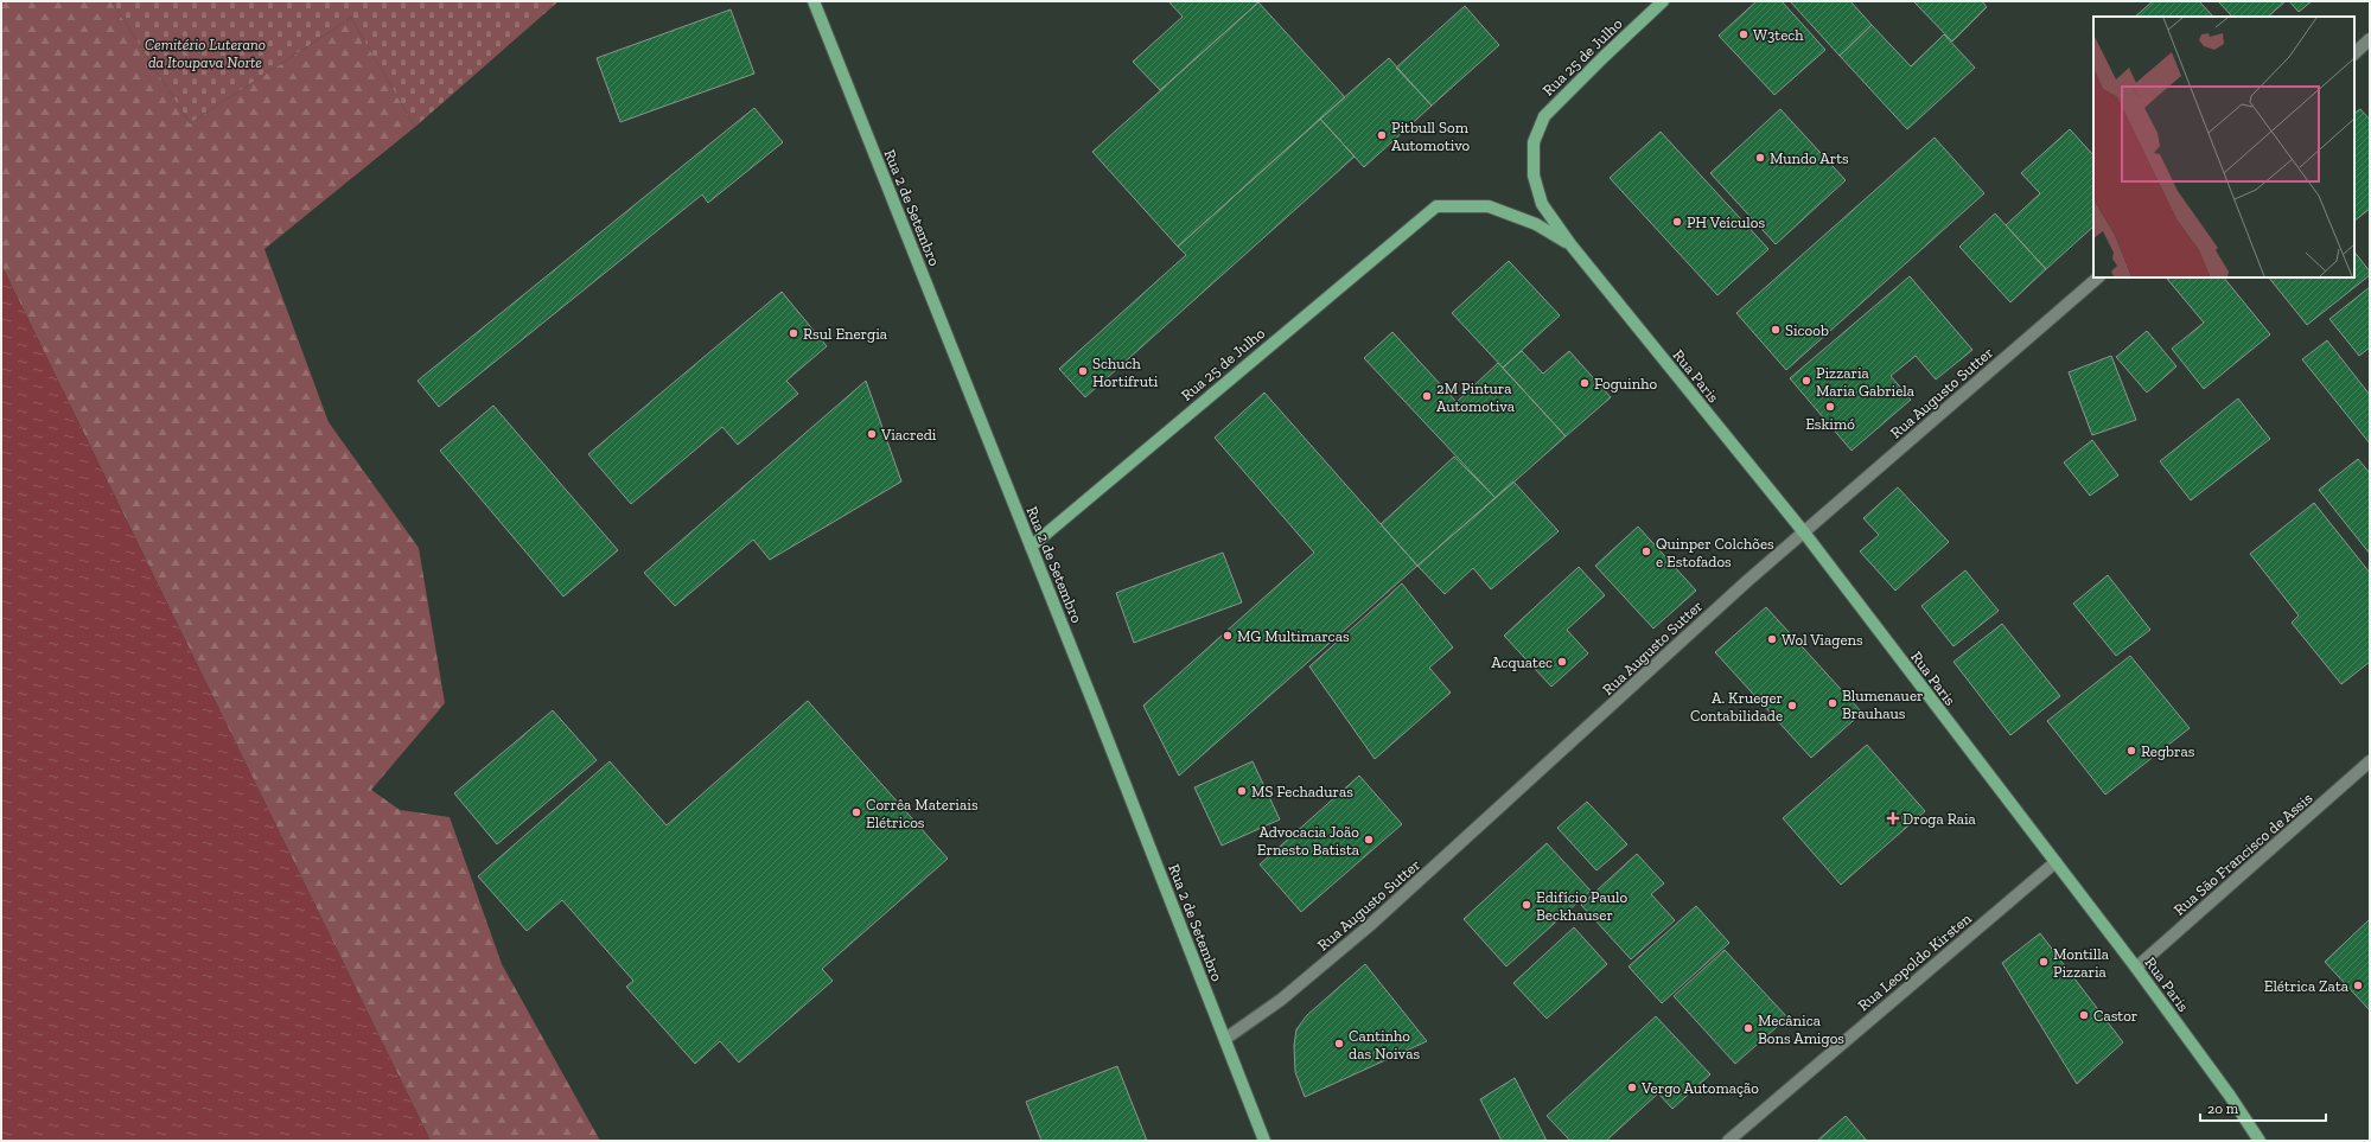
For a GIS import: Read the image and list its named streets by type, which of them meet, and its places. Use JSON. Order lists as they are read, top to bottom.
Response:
{
  "streets": {
    "main road": ["Rua 25 de Julho", "Rua 2 de Setembro", "Rua Paris"],
    "street": ["Rua Augusto Sutter", "Rua São Francisco de Assis", "Rua Leopoldo Kirsten"]
  },
  "crossings": [
    ["Rua 25 de Julho", "Rua 2 de Setembro"],
    ["Rua 25 de Julho", "Rua Paris"],
    ["Rua 2 de Setembro", "Rua Augusto Sutter"],
    ["Rua Paris", "Rua Augusto Sutter"],
    ["Rua Paris", "Rua São Francisco de Assis"],
    ["Rua Paris", "Rua Leopoldo Kirsten"]
  ],
  "parks": ["Cemitério Luterano da Itoupava Norte"],
  "places": {
    "other": [
      "W3tech",
      "Pitbull Som Automotivo",
      "Mundo Arts",
      "PH Veículos",
      "Sicoob",
      "Rsul Energia",
      "Schuch Hortifruti",
      "Pizzaria Maria Gabriela",
      "Foguinho",
      "2M Pintura Automotiva",
      "Eskimó",
      "Viacredi",
      "Quinper Colchões e Estofados",
      "MG Multimarcas",
      "Wol Viagens",
      "Acquatec",
      "Blumenauer Brauhaus",
      "A. Krueger Contabilidade",
      "Regbras",
      "MS Fechaduras",
      "Corrêa Materiais Elétricos",
      "Advocacia João Ernesto Batista",
      "Edifício Paulo Beckhauser",
      "Montilla Pizzaria",
      "Elétrica Zata",
      "Castor",
      "Mecânica Bons Amigos",
      "Cantinho das Noivas",
      "Vergo Automação"
    ],
    "health": ["Droga Raia"]
  },
  "scale_bar": "20 m"
}
